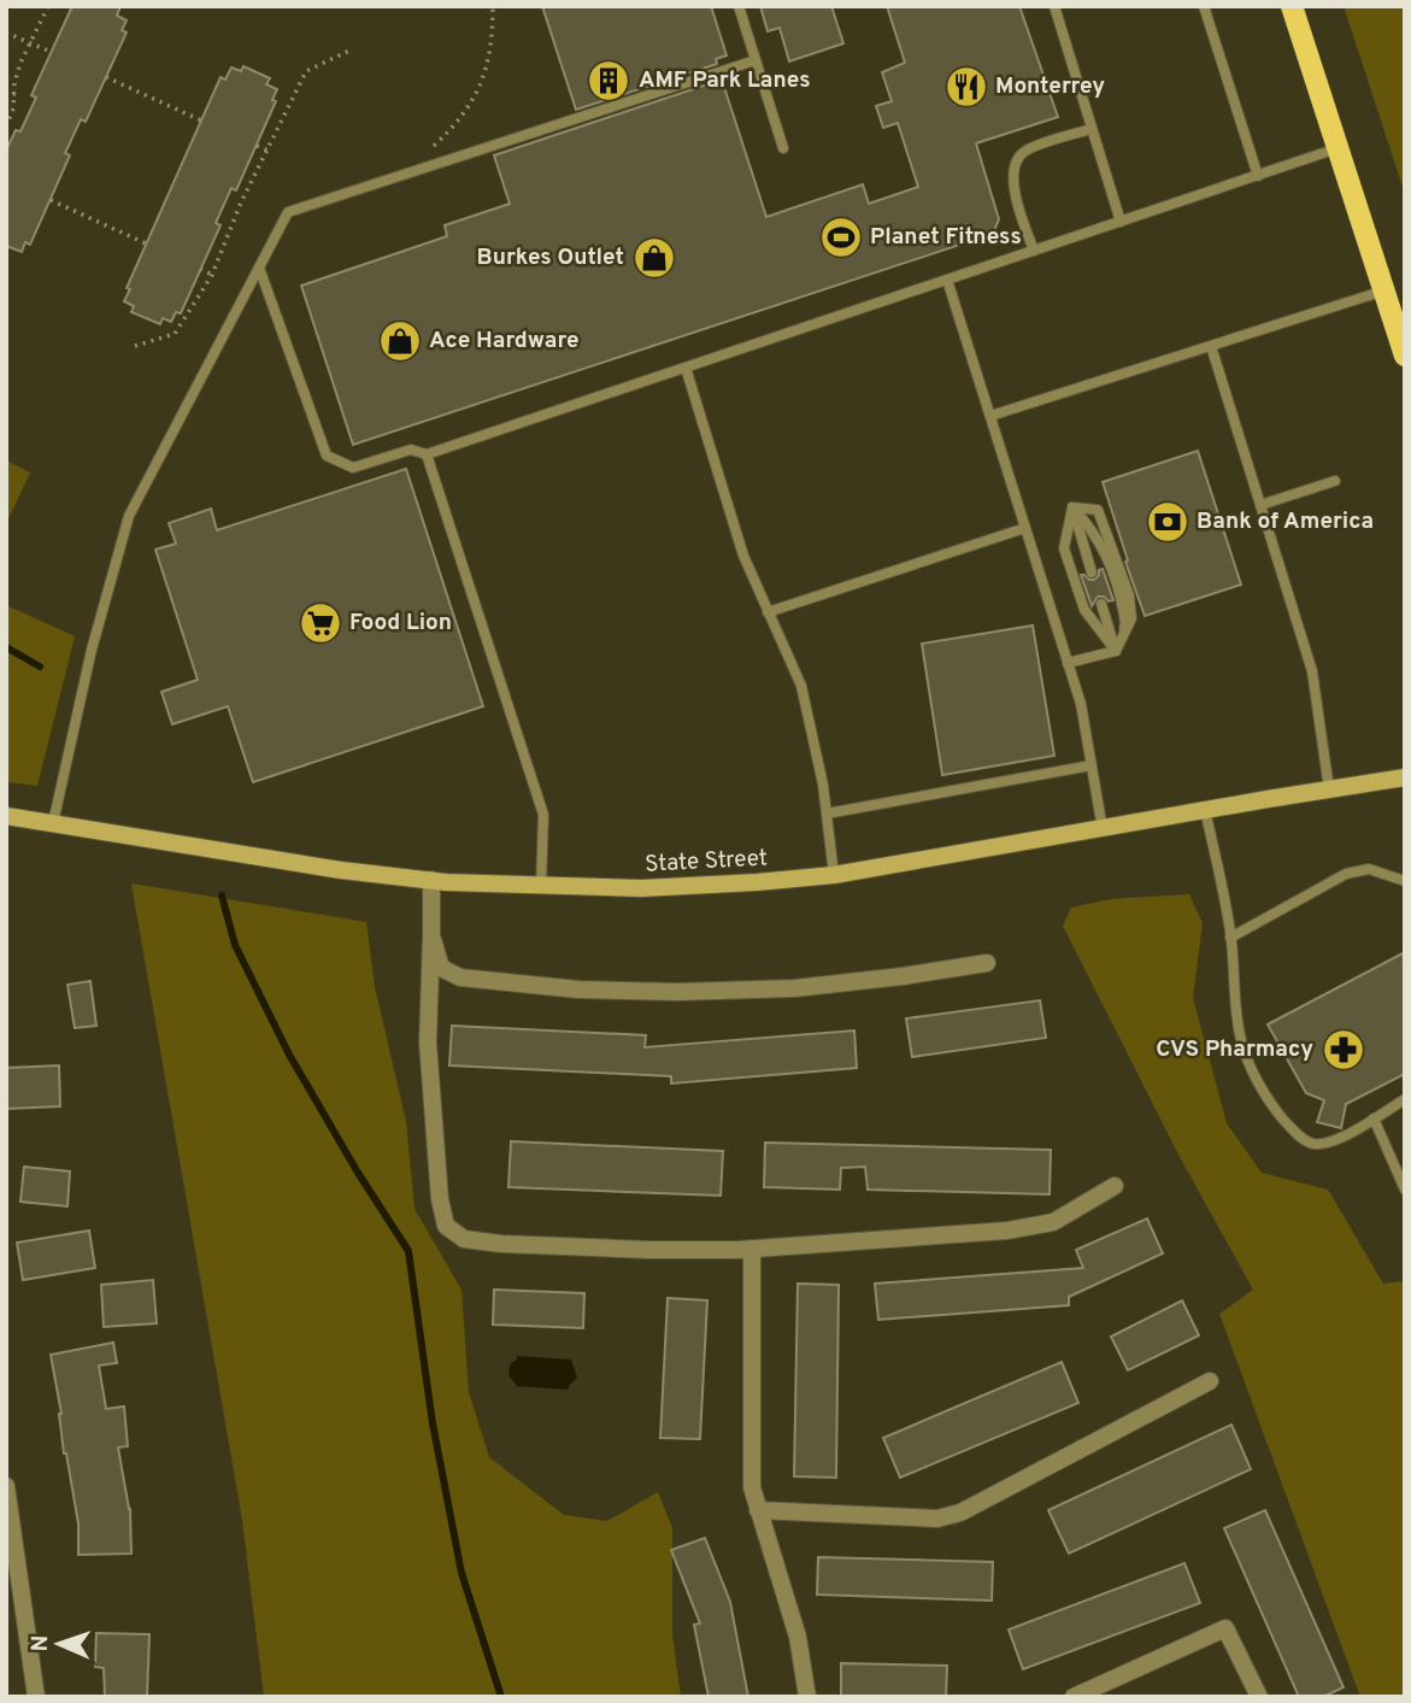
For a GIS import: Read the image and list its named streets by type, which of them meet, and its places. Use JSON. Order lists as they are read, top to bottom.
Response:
{
  "streets": {
    "main road": ["State Street"]
  },
  "places": {
    "building": ["AMF Park Lanes"],
    "restaurant": ["Monterrey"],
    "sports": ["Planet Fitness"],
    "shop": ["Burkes Outlet", "Ace Hardware"],
    "bank": ["Bank of America"],
    "supermarket": ["Food Lion"],
    "pharmacy": ["CVS Pharmacy"]
  },
  "north": "left"
}
